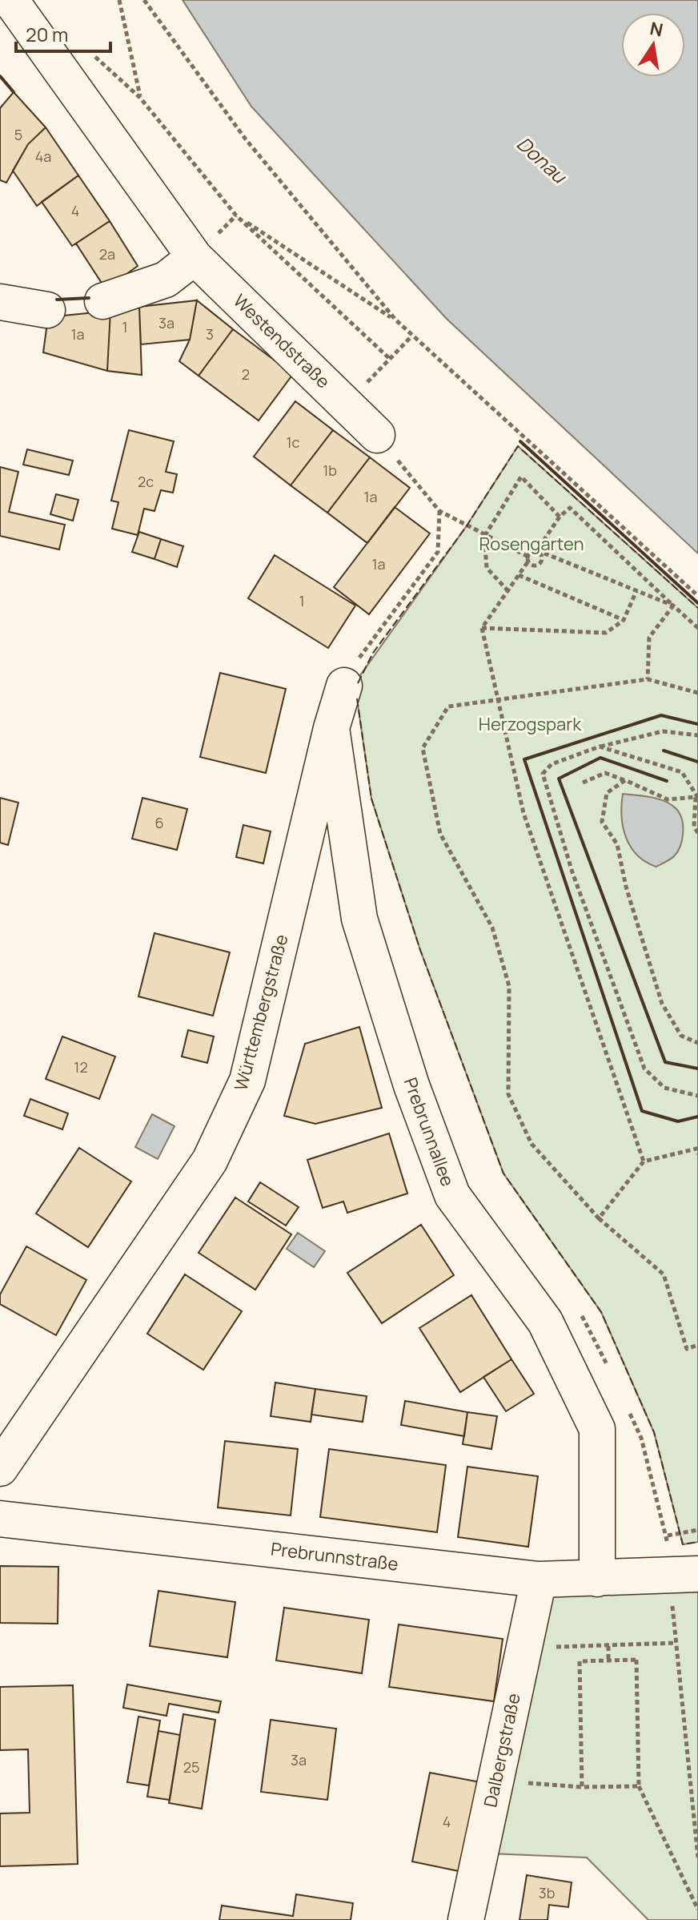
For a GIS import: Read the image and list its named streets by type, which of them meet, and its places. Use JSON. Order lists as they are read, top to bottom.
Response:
{
  "streets": {
    "street": [
      "Westendstraße",
      "Württembergstraße",
      "Prebrunnallee",
      "Prebrunnstraße",
      "Dalbergstraße"
    ]
  },
  "crossings": [
    ["Württembergstraße", "Prebrunnallee"],
    ["Prebrunnallee", "Prebrunnstraße"],
    ["Prebrunnstraße", "Dalbergstraße"]
  ],
  "water": ["Donau"],
  "parks": ["Rosengarten", "Herzogspark"],
  "house_numbers": [
    "5",
    "4a",
    "4",
    "2a",
    "3a",
    "1",
    "1a",
    "3",
    "2",
    "1c",
    "1b",
    "2c",
    "1a",
    "1a",
    "1",
    "6",
    "12",
    "3a",
    "25",
    "4",
    "3b"
  ],
  "scale_bar": "20 m",
  "north": "top"
}
